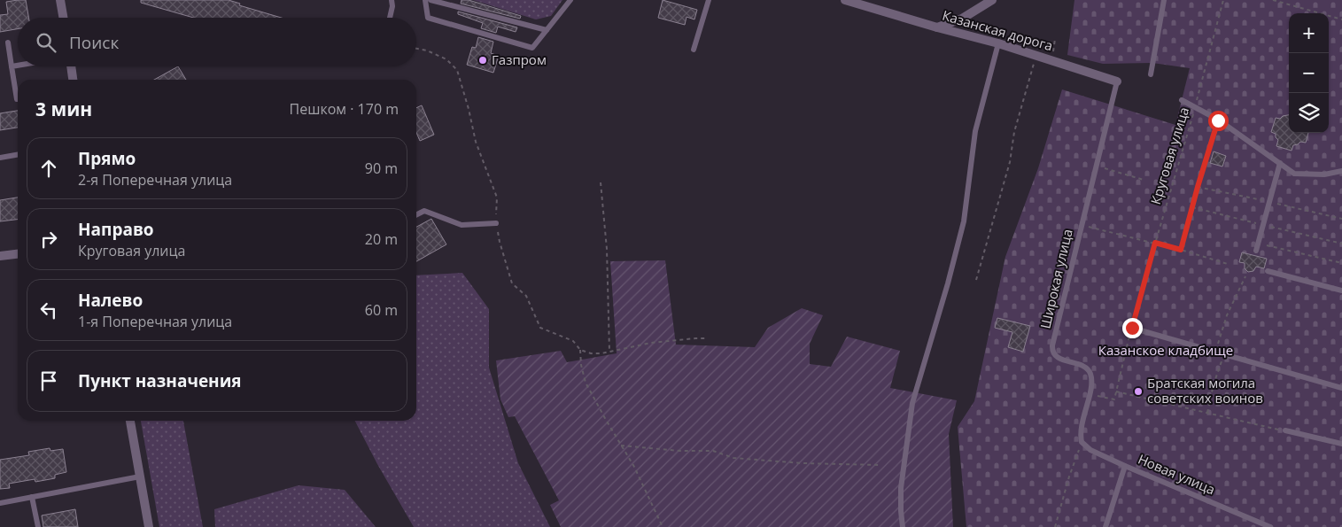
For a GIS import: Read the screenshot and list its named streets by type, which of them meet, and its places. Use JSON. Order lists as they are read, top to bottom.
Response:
{
  "streets": {
    "street": ["Казанская дорога"],
    "lane": ["Широкая улица", "Новая улица"],
    "path": ["Круговая улица"]
  },
  "crossings": [
    ["Казанская дорога", "Широкая улица"],
    ["Широкая улица", "Новая улица"]
  ],
  "parks": ["Казанское кладбище"],
  "places": ["Газпром", "Братская могила советских воинов"],
  "page": {
    "map_buttons": ["+", "−"],
    "search": "Поиск",
    "heading": ["3 мин", "Пешком · 170 m"],
    "list": [
      ["Прямо", "2-я Поперечная улица", "90 m"],
      ["Направо", "Круговая улица", "20 m"],
      ["Налево", "1-я Поперечная улица", "60 m"],
      "Пункт назначения"
    ]
  }
}
